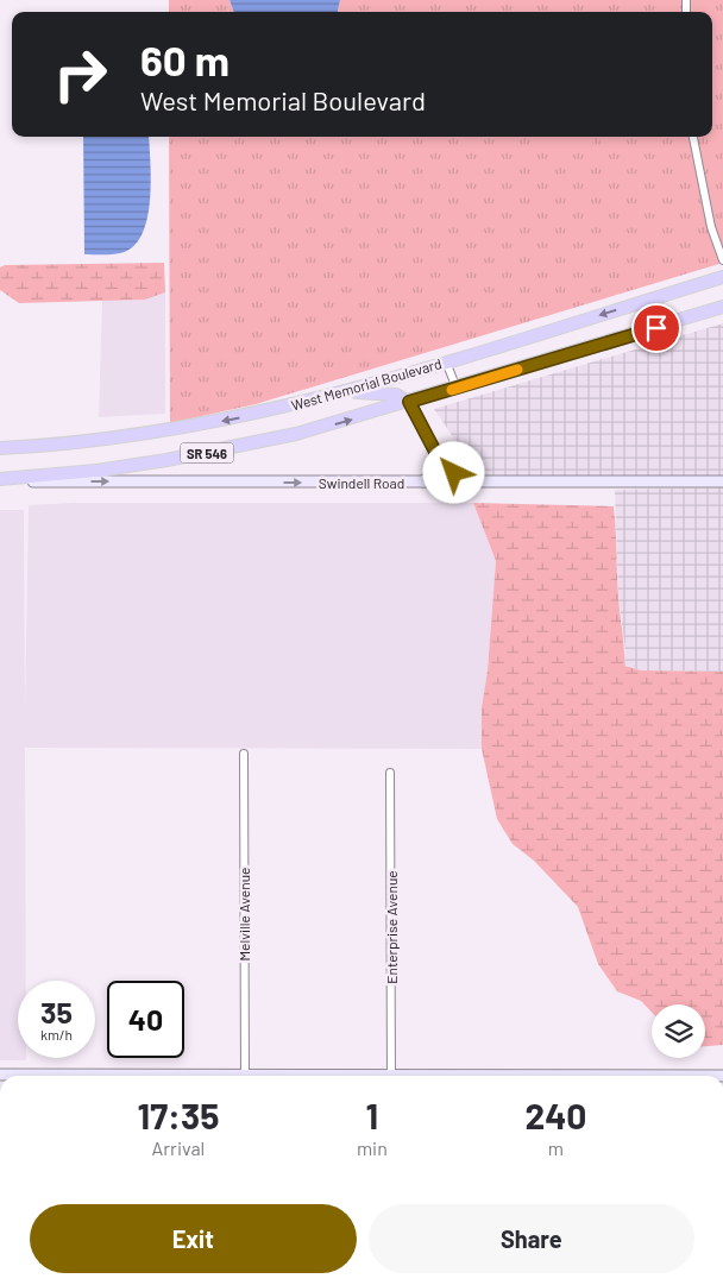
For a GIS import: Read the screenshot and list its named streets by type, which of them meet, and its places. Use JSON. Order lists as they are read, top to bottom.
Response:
{
  "streets": {
    "main road": ["West Memorial Boulevard", "SR 546"],
    "street": ["Swindell Road", "Melville Avenue", "Enterprise Avenue"]
  },
  "crossings": [
    ["West Memorial Boulevard", "Swindell Road"]
  ],
  "one_way": ["Swindell Road"],
  "page": {
    "turn": ["60 m", "West Memorial Boulevard"],
    "speed": "35 km/h",
    "limit": "40",
    "eta": [
      "17:35",
      "Arrival",
      "1",
      "min",
      "240",
      "m"
    ],
    "buttons": ["Exit", "Share"]
  }
}
